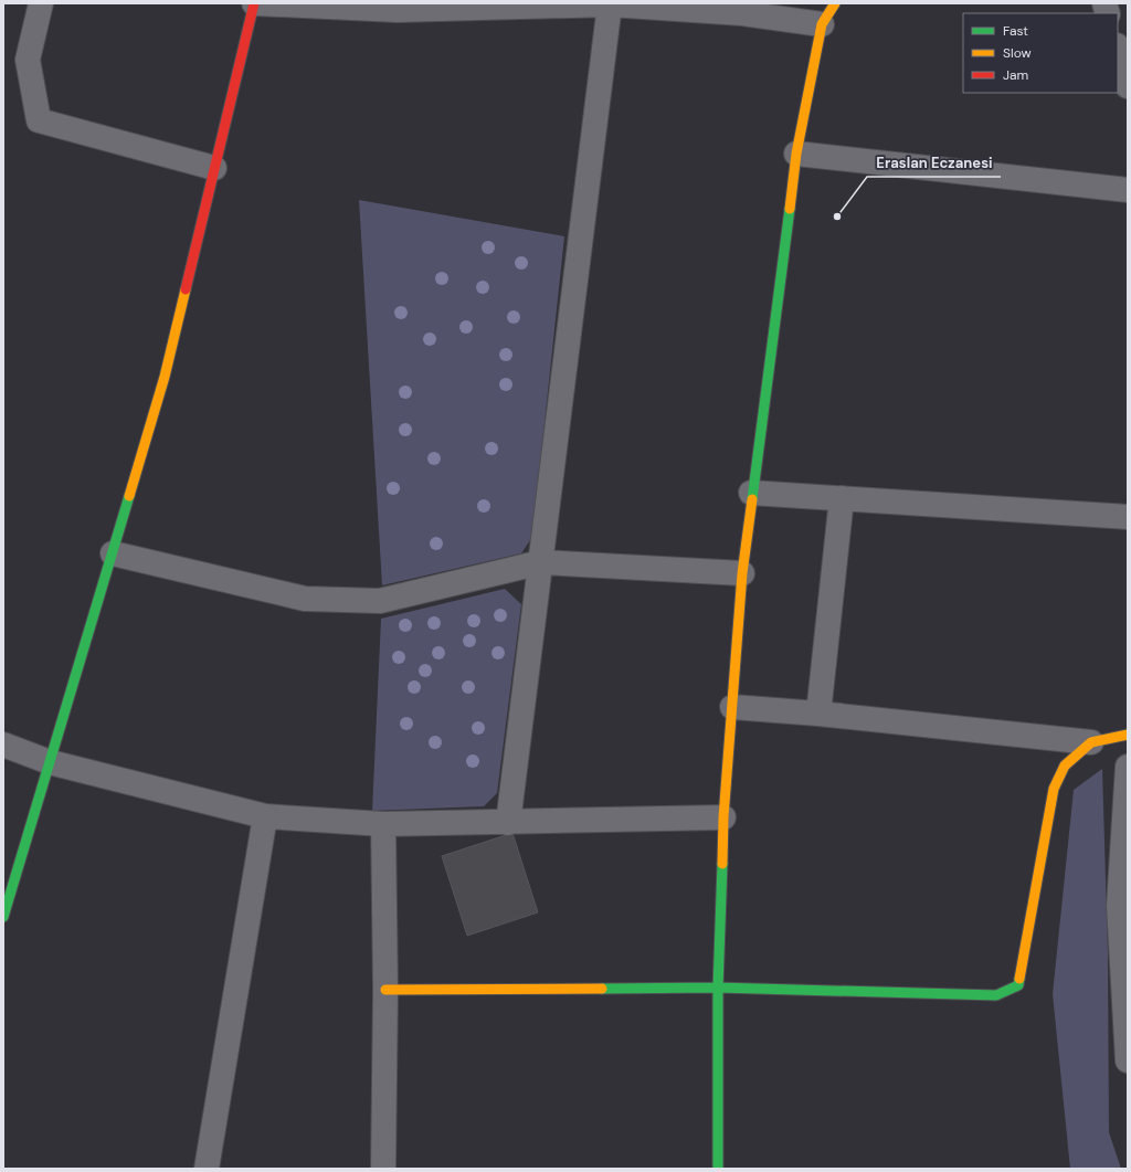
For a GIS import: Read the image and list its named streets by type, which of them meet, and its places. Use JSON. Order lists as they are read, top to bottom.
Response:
{
  "places": ["Eraslan Eczanesi"],
  "legend": ["Fast", "Slow", "Jam"]
}
